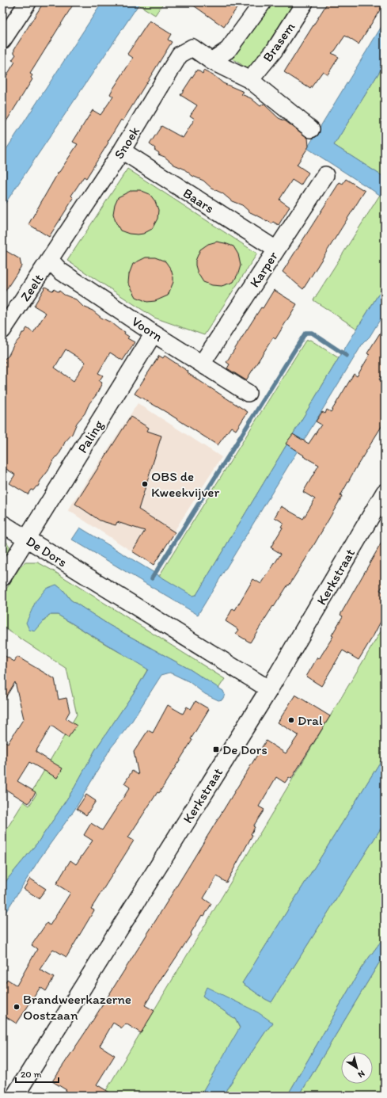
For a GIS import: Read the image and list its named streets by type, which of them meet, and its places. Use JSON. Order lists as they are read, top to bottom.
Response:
{
  "streets": {
    "street": [
      "Brasem",
      "Snoek",
      "Baars",
      "Karper",
      "Zeelt",
      "Voorn",
      "Paling",
      "De Dors",
      "Kerkstraat"
    ]
  },
  "crossings": [
    ["Snoek", "Baars"],
    ["Snoek", "Zeelt"],
    ["Snoek", "Voorn"],
    ["Baars", "Karper"],
    ["Karper", "Voorn"],
    ["Zeelt", "Voorn"],
    ["Voorn", "Paling"],
    ["Paling", "De Dors"],
    ["De Dors", "Kerkstraat"]
  ],
  "places": {
    "other": ["OBS de Kweekvijver", "Dral", "Brandweerkazerne Oostzaan"],
    "transit": ["De Dors"]
  },
  "scale_bar": "20 m",
  "north": "bottom right"
}
